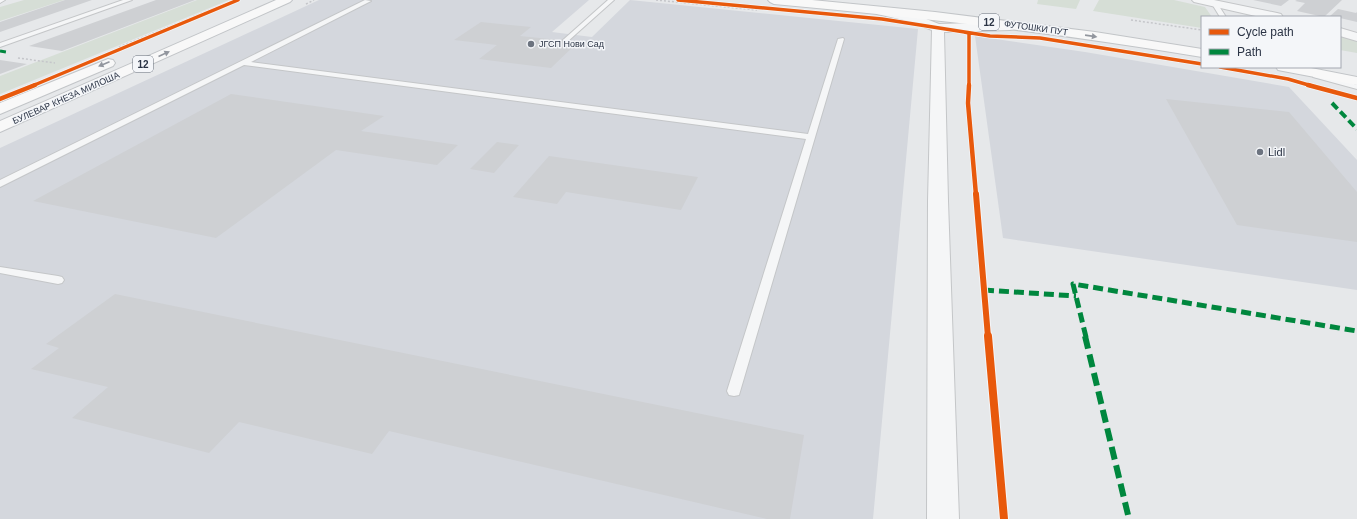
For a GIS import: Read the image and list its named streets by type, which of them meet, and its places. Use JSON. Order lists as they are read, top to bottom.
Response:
{
  "streets": {
    "main road": ["12", "ФУТОШКИ ПУТ", "БУЛЕВАР КНЕЗА МИЛОША"]
  },
  "places": ["ЈГСП Нови Сад", "Lidl"],
  "legend": ["Cycle path", "Path"]
}
